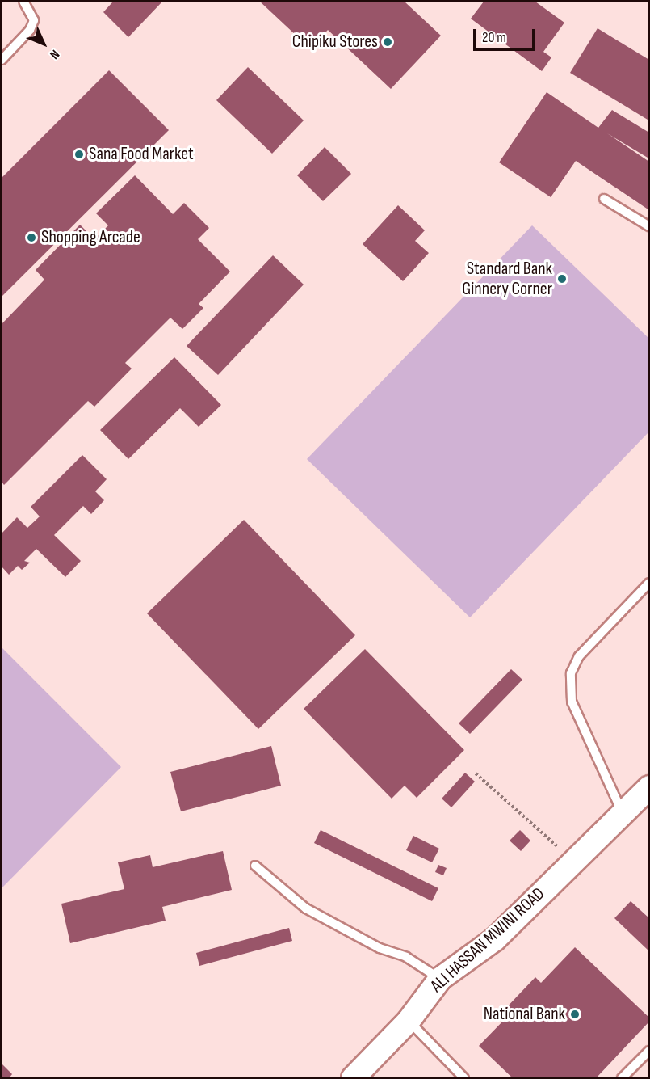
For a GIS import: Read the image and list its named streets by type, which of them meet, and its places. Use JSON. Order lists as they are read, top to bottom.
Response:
{
  "streets": {
    "main road": ["ALI HASSAN MWINI ROAD"]
  },
  "places": [
    "Chipiku Stores",
    "Sana Food Market",
    "Shopping Arcade",
    "Standard Bank Ginnery Corner",
    "National Bank"
  ],
  "scale_bar": "20 m",
  "north": "bottom right"
}
